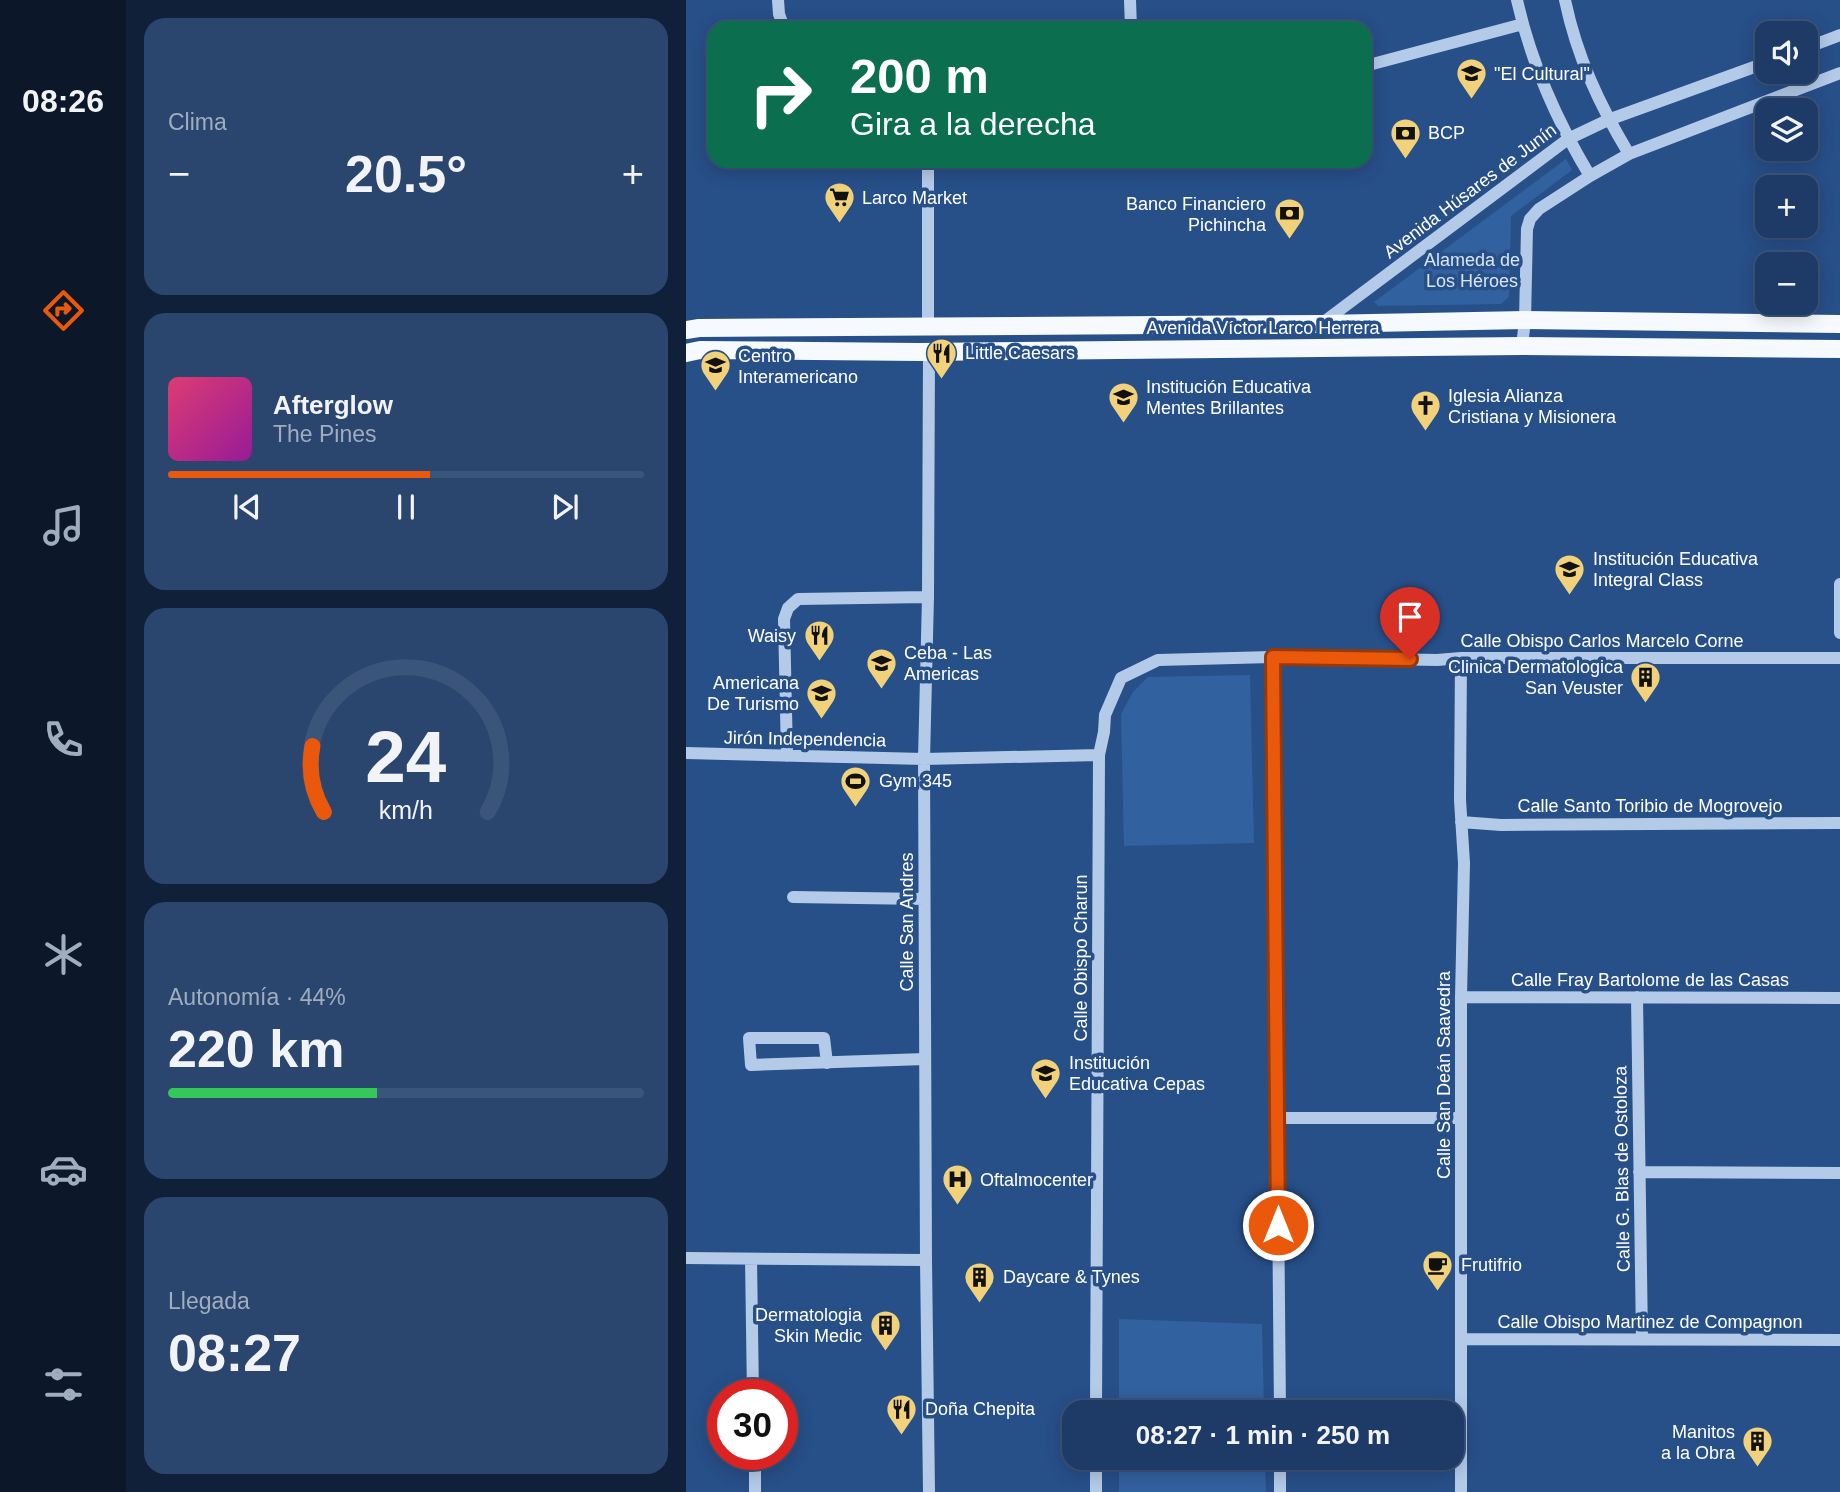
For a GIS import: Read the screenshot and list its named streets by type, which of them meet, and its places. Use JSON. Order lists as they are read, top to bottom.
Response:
{
  "streets": {
    "main road": ["Avenida Víctor Larco Herrera"],
    "street": [
      "Avenida Húsares de Junín",
      "Calle Obispo Carlos Marcelo Corne",
      "Jirón Independencia",
      "Calle Santo Toribio de Mogrovejo",
      "Calle San Andres",
      "Calle Obispo Charun",
      "Calle Fray Bartolome de las Casas",
      "Calle San Deán Saavedra",
      "Calle G. Blas de Ostoloza",
      "Calle Obispo Martinez de Compagnon"
    ]
  },
  "crossings": [
    ["Avenida Húsares de Junín", "Avenida Víctor Larco Herrera"],
    ["Avenida Víctor Larco Herrera", "Calle San Andres"],
    ["Calle Obispo Carlos Marcelo Corne", "Calle Obispo Charun"],
    ["Calle Obispo Carlos Marcelo Corne", "Calle San Deán Saavedra"],
    ["Jirón Independencia", "Calle San Andres"],
    ["Calle Santo Toribio de Mogrovejo", "Calle San Deán Saavedra"],
    ["Calle Fray Bartolome de las Casas", "Calle San Deán Saavedra"],
    ["Calle Fray Bartolome de las Casas", "Calle G. Blas de Ostoloza"],
    ["Calle San Deán Saavedra", "Calle Obispo Martinez de Compagnon"],
    ["Calle G. Blas de Ostoloza", "Calle Obispo Martinez de Compagnon"]
  ],
  "parks": ["Alameda de Los Héroes"],
  "places": {
    "school or university": [
      "\"El Cultural\"",
      "Centro Interamericano",
      "Institución Educativa Mentes Brillantes",
      "Institución Educativa Integral Class",
      "Ceba - Las Americas",
      "Americana De Turismo",
      "Institución Educativa Cepas"
    ],
    "bank": ["BCP", "Banco Financiero Pichincha"],
    "supermarket": ["Larco Market"],
    "restaurant": ["Little Caesars", "Waisy", "Doña Chepita"],
    "church": ["Iglesia Alianza Cristiana y Misionera"],
    "building": [
      "Clinica Dermatologica San Veuster",
      "Daycare & Tynes",
      "Dermatologia Skin Medic",
      "Manitos a la Obra"
    ],
    "sports": ["Gym 345"],
    "hospital": ["Oftalmocenter"],
    "cafe": ["Frutifrio"]
  },
  "page": {
    "tabs": "08:26",
    "tile": [
      "Clima",
      ["Autonomía · 44%", "220 km"],
      ["Llegada", "08:27"]
    ],
    "map_buttons": ["+", "−"],
    "turn": ["200 m", "Gira a la derecha"],
    "heat": ["−", "20.5°", "+"],
    "song": ["Afterglow", "The Pines"],
    "limit": "30",
    "trip": "08:27 · 1 min · 250 m",
    "gauge": ["24", "km/h"]
  }
}
